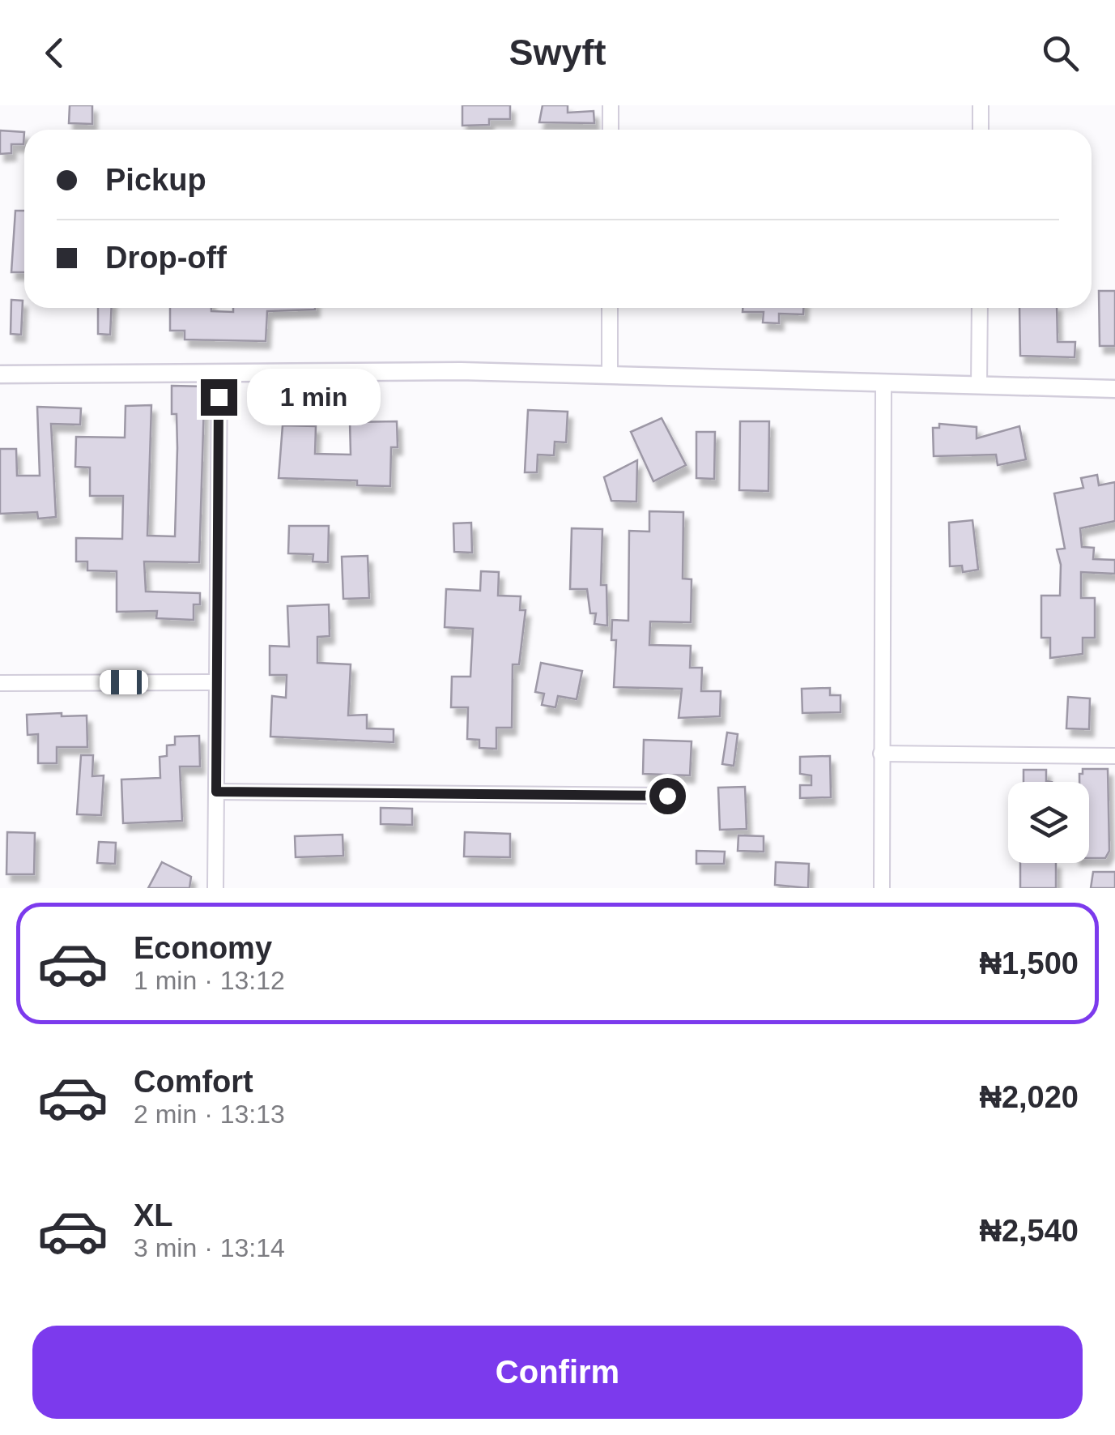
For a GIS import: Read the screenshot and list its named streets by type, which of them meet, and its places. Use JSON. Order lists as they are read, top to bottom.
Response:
{
  "page": {
    "header": "Swyft",
    "banner": ["Pickup", "Drop-off"],
    "bubble": "1 min",
    "list": [
      {
        "name": "Economy",
        "note": "1 min · 13:12",
        "value": "₦1,500"
      },
      {
        "name": "Comfort",
        "note": "2 min · 13:13",
        "value": "₦2,020"
      },
      {
        "name": "XL",
        "note": "3 min · 13:14",
        "value": "₦2,540"
      }
    ],
    "buttons": "Confirm"
  }
}
